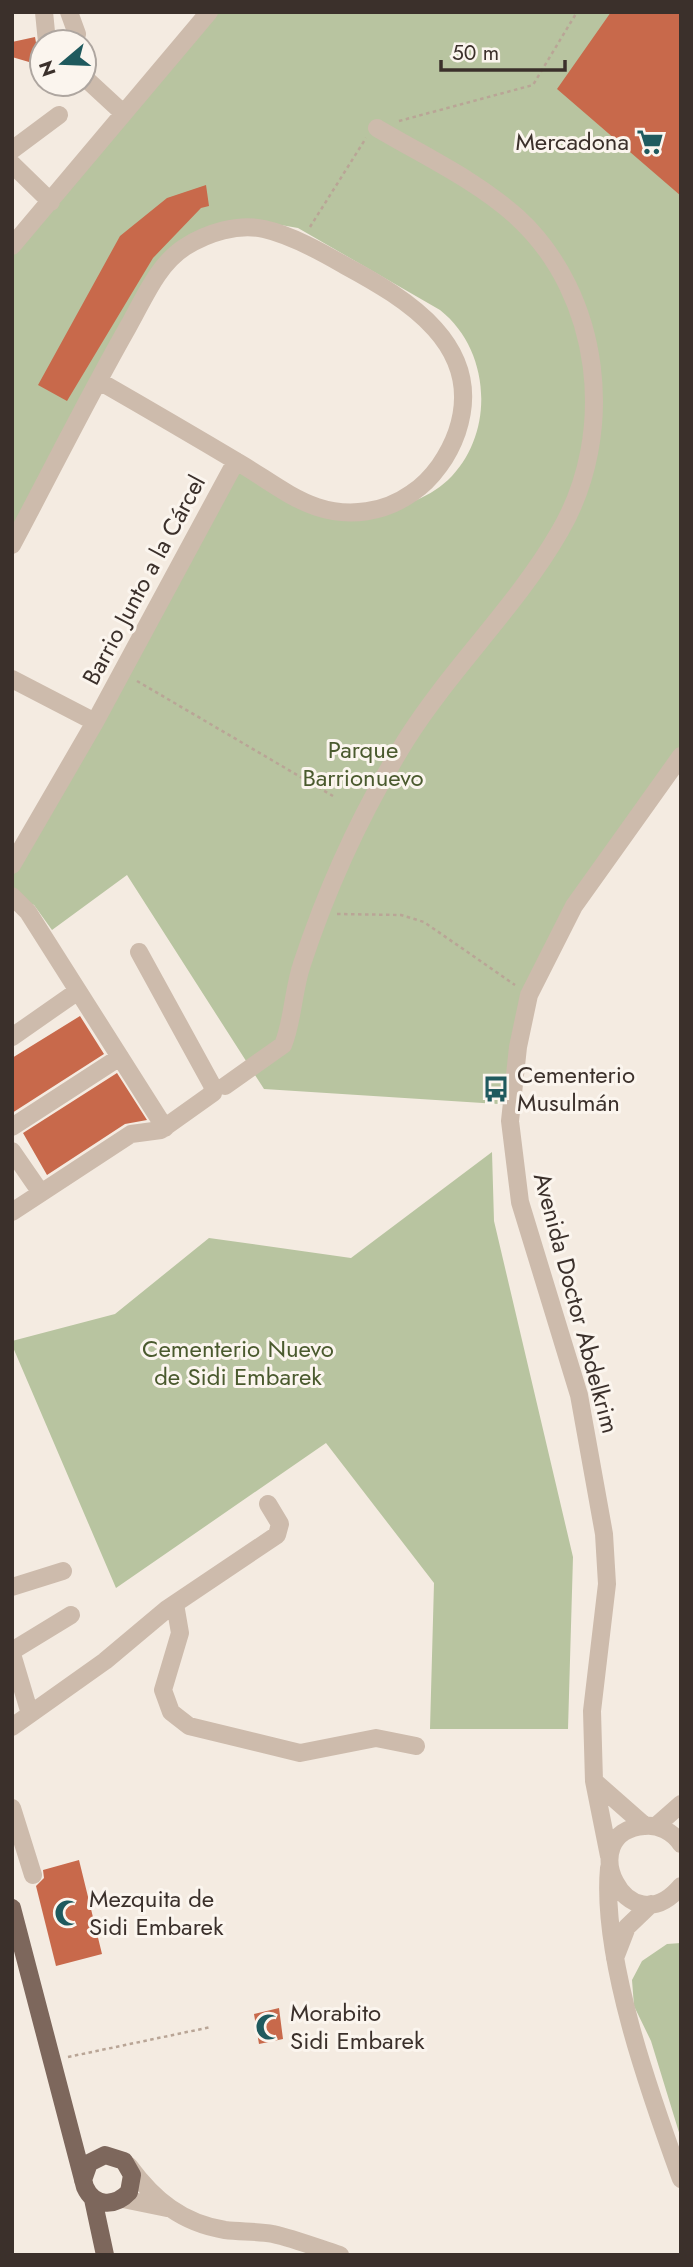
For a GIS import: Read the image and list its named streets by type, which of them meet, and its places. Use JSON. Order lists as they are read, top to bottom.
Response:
{
  "streets": {
    "street": ["Barrio Junto a la Cárcel", "Avenida Doctor Abdelkrim"]
  },
  "parks": ["Parque Barrionuevo", "Cementerio Nuevo de Sidi Embarek"],
  "places": {
    "supermarket": ["Mercadona"],
    "bus stop": ["Cementerio Musulmán"],
    "mosque": ["Mezquita de Sidi Embarek", "Morabito Sidi Embarek"]
  },
  "scale_bar": "50 m",
  "north": "left"
}
